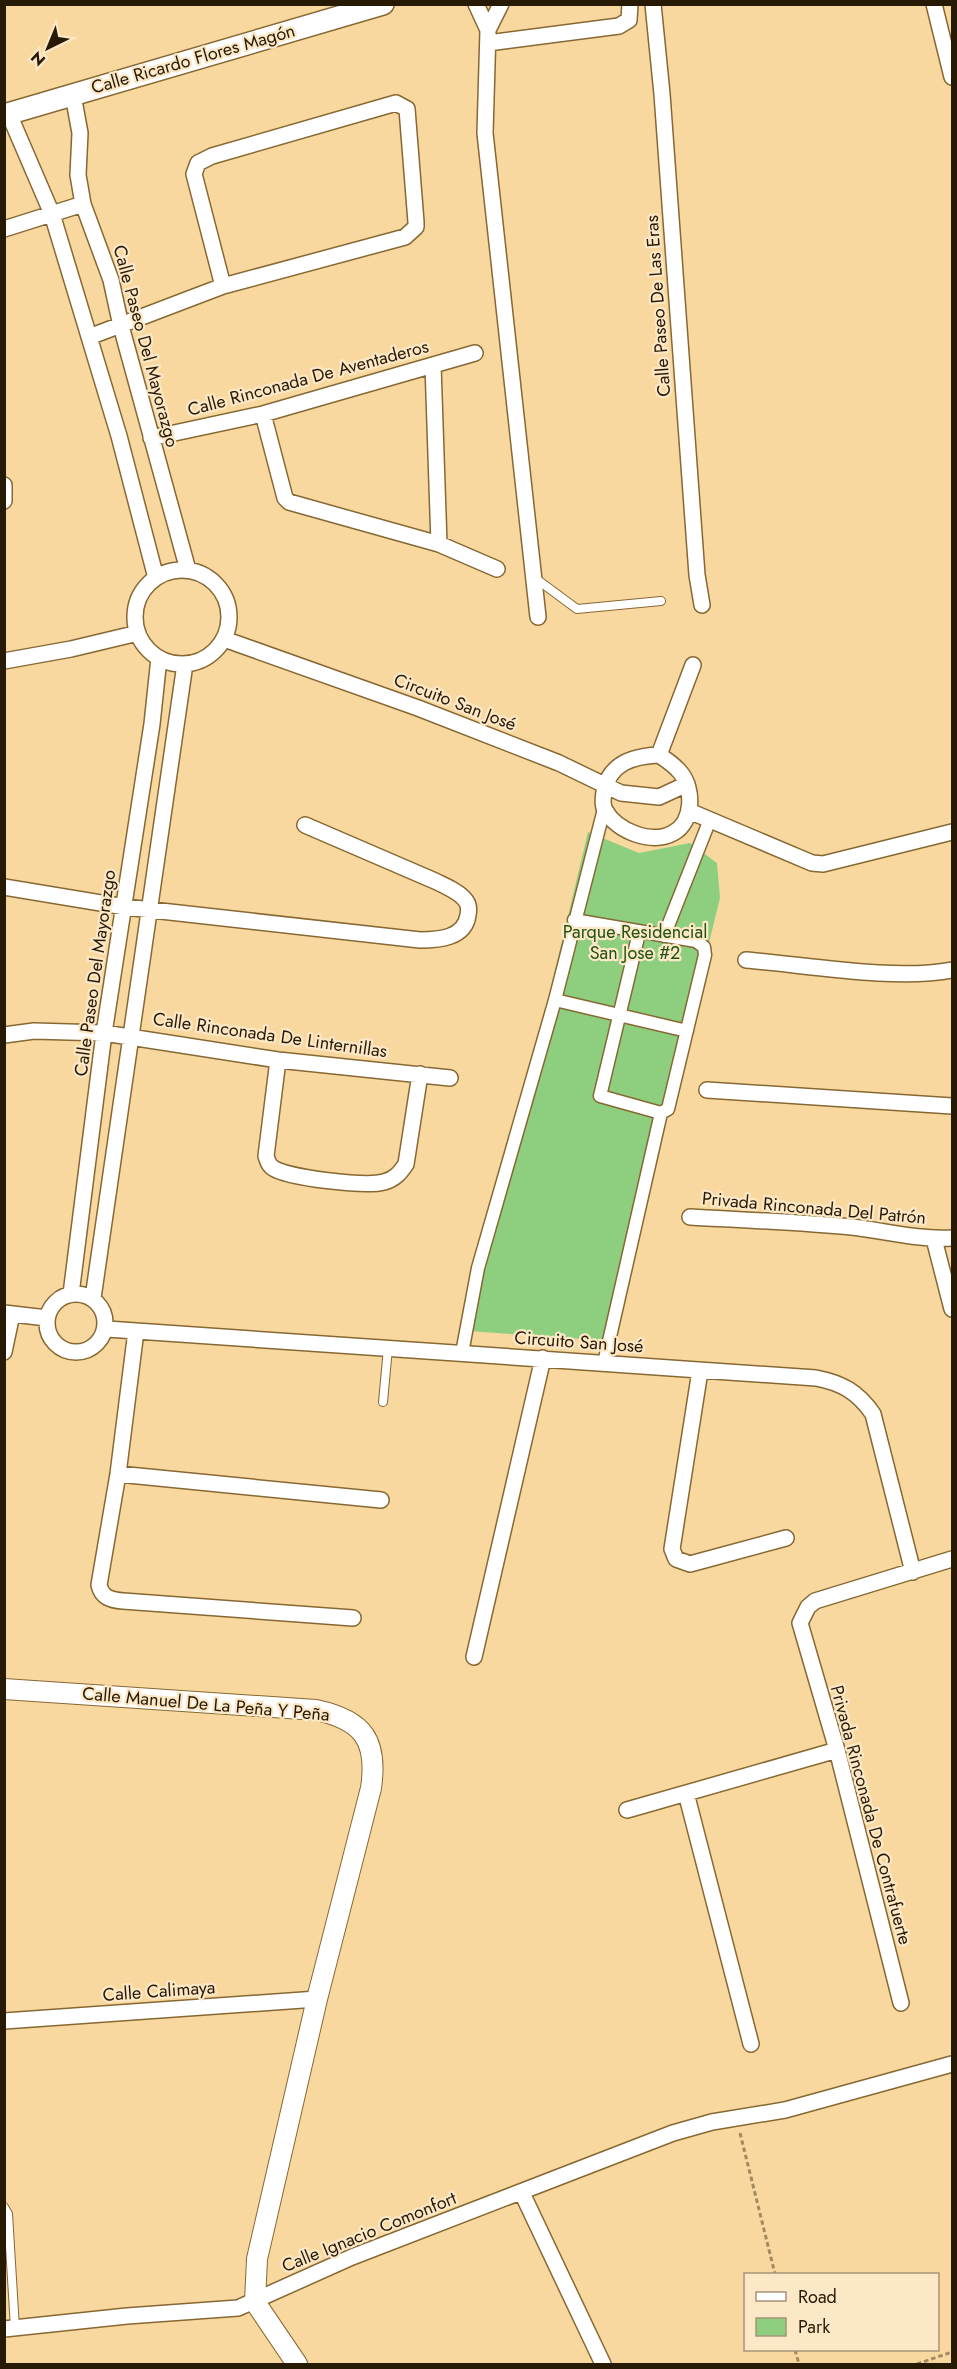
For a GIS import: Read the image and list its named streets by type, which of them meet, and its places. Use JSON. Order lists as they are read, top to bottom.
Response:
{
  "streets": {
    "main road": ["Calle Ricardo Flores Magón"],
    "street": [
      "Calle Paseo De Las Eras",
      "Calle Paseo Del Mayorazgo",
      "Calle Rinconada De Aventaderos",
      "Circuito San José",
      "Calle Rinconada De Linternillas",
      "Privada Rinconada Del Patrón",
      "Calle Manuel De La Peña Y Peña",
      "Privada Rinconada De Contrafuerte",
      "Calle Calimaya",
      "Calle Ignacio Comonfort"
    ]
  },
  "crossings": [
    ["Calle Ricardo Flores Magón", "Calle Paseo Del Mayorazgo"],
    ["Calle Paseo Del Mayorazgo", "Calle Rinconada De Aventaderos"],
    ["Calle Paseo Del Mayorazgo", "Circuito San José"],
    ["Calle Paseo Del Mayorazgo", "Calle Rinconada De Linternillas"],
    ["Circuito San José", "Privada Rinconada De Contrafuerte"],
    ["Calle Manuel De La Peña Y Peña", "Calle Calimaya"],
    ["Calle Manuel De La Peña Y Peña", "Calle Ignacio Comonfort"]
  ],
  "parks": ["Parque Residencial San Jose #2"],
  "legend": ["Road", "Park"],
  "north": "bottom left"
}
